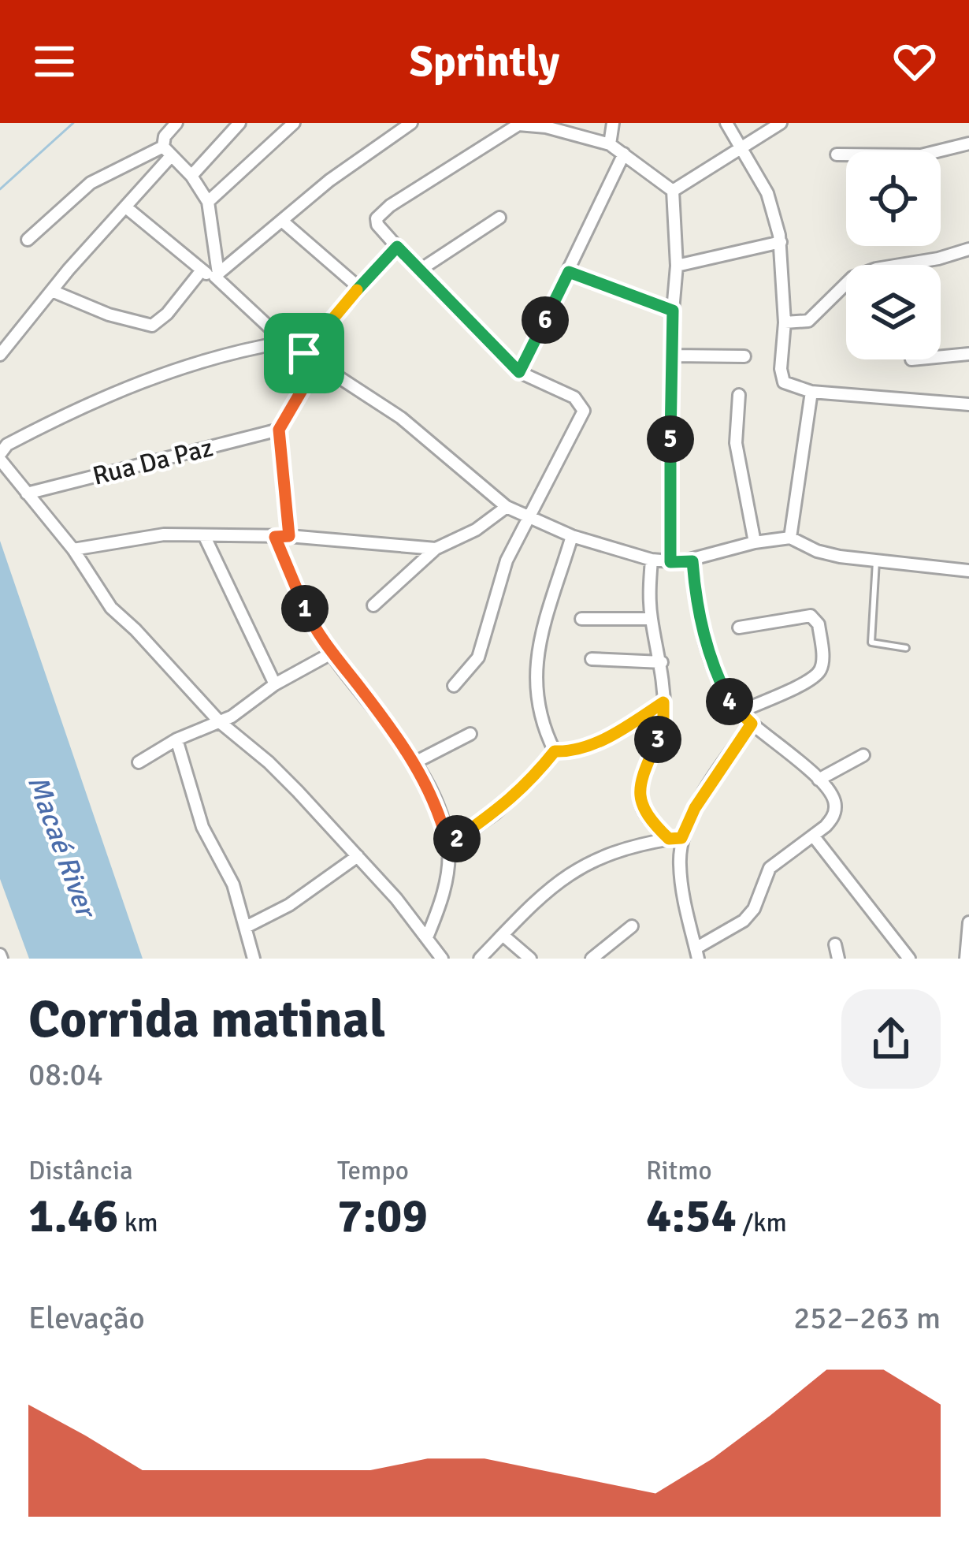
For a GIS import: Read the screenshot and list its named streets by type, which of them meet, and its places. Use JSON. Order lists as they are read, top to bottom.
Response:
{
  "streets": {
    "street": ["Rua Da Paz"]
  },
  "water": ["Macaé River"],
  "page": {
    "header": "Sprintly",
    "pins": [
      "6",
      "5",
      "1",
      "4",
      "3",
      "2"
    ],
    "heading": ["Corrida matinal", "08:04"],
    "stats": [
      ["Distância", "1.46 km"],
      ["Tempo", "7:09"],
      ["Ritmo", "4:54 /km"]
    ],
    "chart": ["Elevação", "252–263 m"]
  }
}
